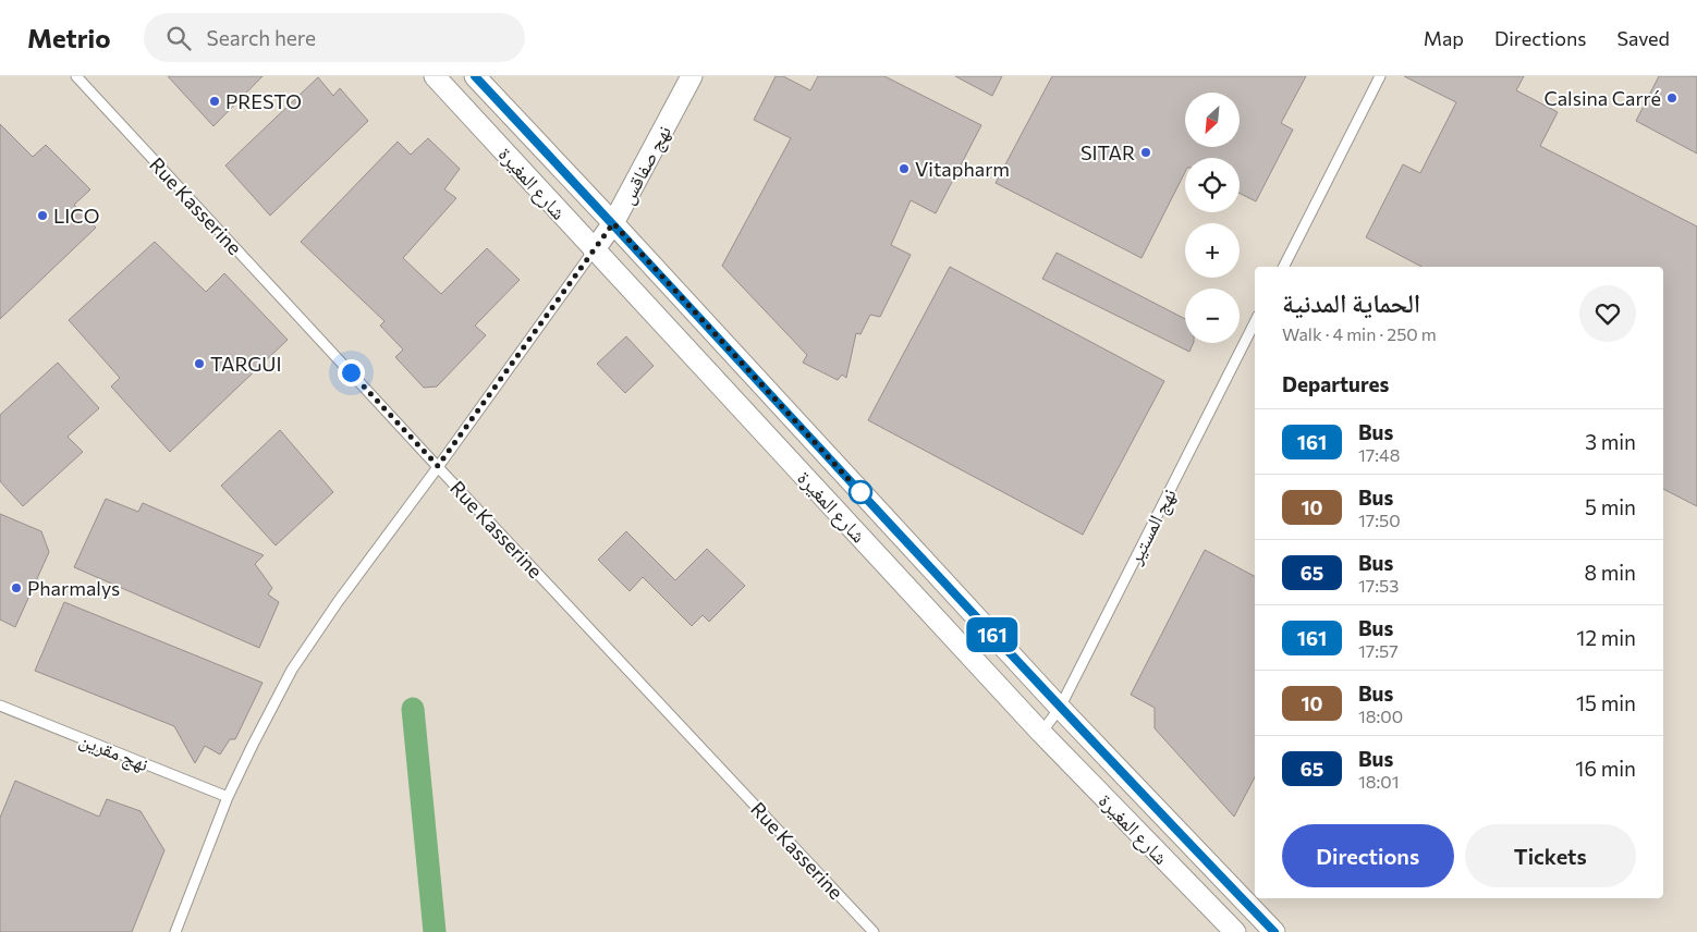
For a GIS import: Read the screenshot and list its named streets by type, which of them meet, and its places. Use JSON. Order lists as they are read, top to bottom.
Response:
{
  "streets": {
    "street": ["نهج صفاقس", "شارع المغيرة"],
    "lane": ["Rue Kasserine", "نهج المستير", "نهج مقرين"]
  },
  "crossings": [
    ["نهج صفاقس", "شارع المغيرة"],
    ["شارع المغيرة", "نهج المستير"]
  ],
  "places": [
    "Calsina Carré",
    "PRESTO",
    "SITAR",
    "Vitapharm",
    "LICO",
    "TARGUI",
    "Pharmalys"
  ],
  "lines": ["bus line 161"],
  "north": "bottom left",
  "page": {
    "header": "Metrio",
    "search": "Search here",
    "nav": ["Map", "Directions", "Saved"],
    "on_map": "161",
    "map_buttons": ["+", "−"],
    "heading": [
      ["الحماية المدنية", "Walk · 4 min · 250 m"],
      "Departures"
    ],
    "list": [
      {
        "mark": "161",
        "name": "Bus",
        "note": "17:48",
        "value": "3 min"
      },
      {
        "mark": "10",
        "name": "Bus",
        "note": "17:50",
        "value": "5 min"
      },
      {
        "mark": "65",
        "name": "Bus",
        "note": "17:53",
        "value": "8 min"
      },
      {
        "mark": "161",
        "name": "Bus",
        "note": "17:57",
        "value": "12 min"
      },
      {
        "mark": "10",
        "name": "Bus",
        "note": "18:00",
        "value": "15 min"
      },
      {
        "mark": "65",
        "name": "Bus",
        "note": "18:01",
        "value": "16 min"
      }
    ],
    "buttons": ["Directions", "Tickets"]
  }
}
